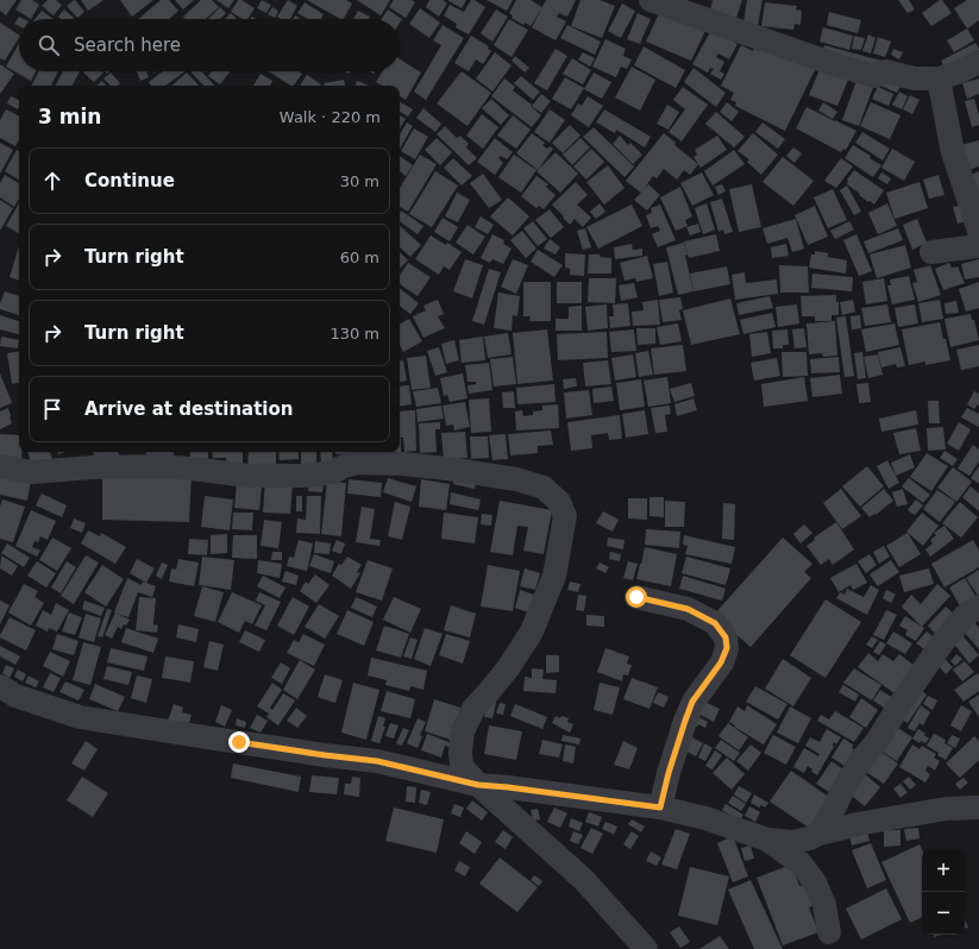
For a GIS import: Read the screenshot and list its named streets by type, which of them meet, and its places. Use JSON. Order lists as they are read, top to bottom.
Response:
{
  "page": {
    "search": "Search here",
    "heading": ["3 min", "Walk · 220 m"],
    "list": [
      ["Continue", "30 m"],
      ["Turn right", "60 m"],
      ["Turn right", "130 m"],
      "Arrive at destination"
    ],
    "map_buttons": ["+", "−"]
  }
}
